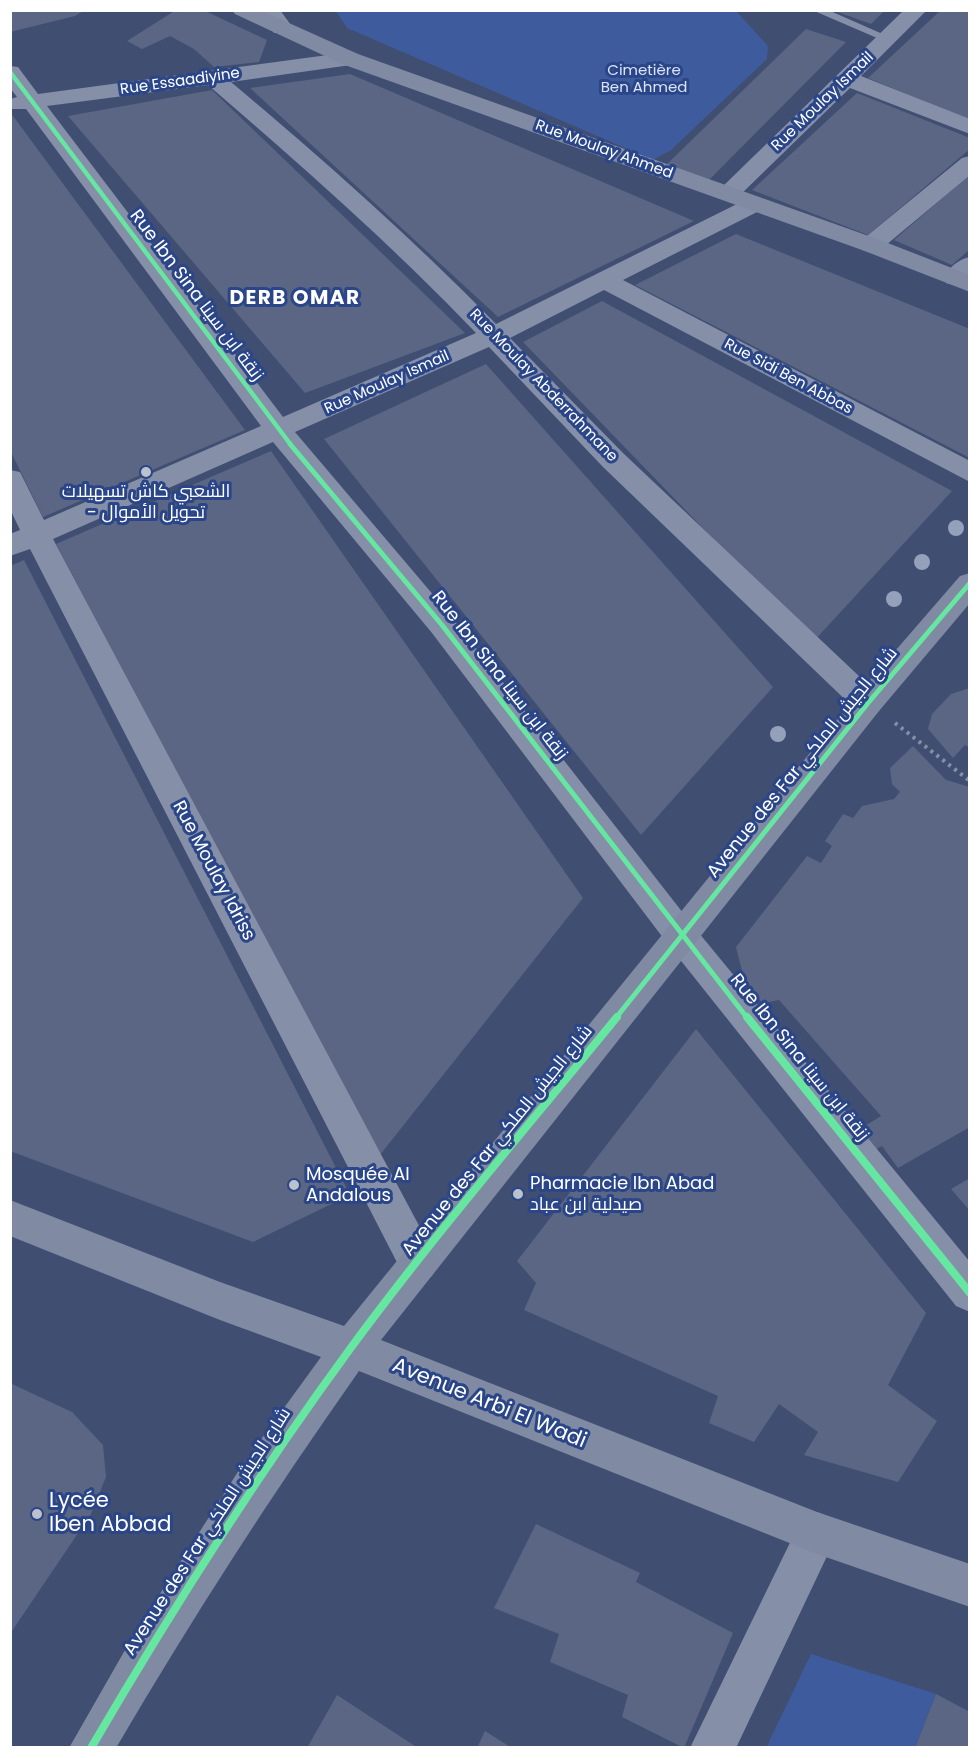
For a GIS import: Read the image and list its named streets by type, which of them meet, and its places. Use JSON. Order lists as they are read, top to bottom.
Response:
{
  "streets": {
    "street": [
      "Rue Essaadiyine",
      "Rue Moulay Ismail",
      "Rue Moulay Ahmed",
      "Rue Ibn Sina زنقة ابن سينا",
      "Rue Sidi Ben Abbas",
      "Rue Moulay Abderrahmane",
      "Avenue des Far شارع الجيش الملكي",
      "Rue Moulay Idriss",
      "Avenue Arbi El Wadi"
    ]
  },
  "crossings": [
    ["Rue Essaadiyine", "Rue Moulay Ahmed"],
    ["Rue Essaadiyine", "Rue Ibn Sina زنقة ابن سينا"],
    ["Rue Essaadiyine", "Rue Moulay Abderrahmane"],
    ["Rue Moulay Ismail", "Rue Moulay Ahmed"],
    ["Rue Moulay Ismail", "Rue Ibn Sina زنقة ابن سينا"],
    ["Rue Moulay Ismail", "Rue Sidi Ben Abbas"],
    ["Rue Moulay Ismail", "Rue Moulay Abderrahmane"],
    ["Rue Moulay Ismail", "Rue Moulay Idriss"],
    ["Rue Ibn Sina زنقة ابن سينا", "Avenue des Far شارع الجيش الملكي"],
    ["Rue Moulay Abderrahmane", "Avenue des Far شارع الجيش الملكي"],
    ["Avenue des Far شارع الجيش الملكي", "Rue Moulay Idriss"],
    ["Avenue des Far شارع الجيش الملكي", "Avenue Arbi El Wadi"]
  ],
  "districts": ["DERB OMAR"],
  "parks": ["Cimetière Ben Ahmed"],
  "places": [
    "الشعبي كاش تسهيلات - تحويل الأموال",
    "Mosquée Al Andalous",
    "Pharmacie Ibn Abad صيدلية ابن عباد",
    "Lycée Iben Abbad"
  ]
}
